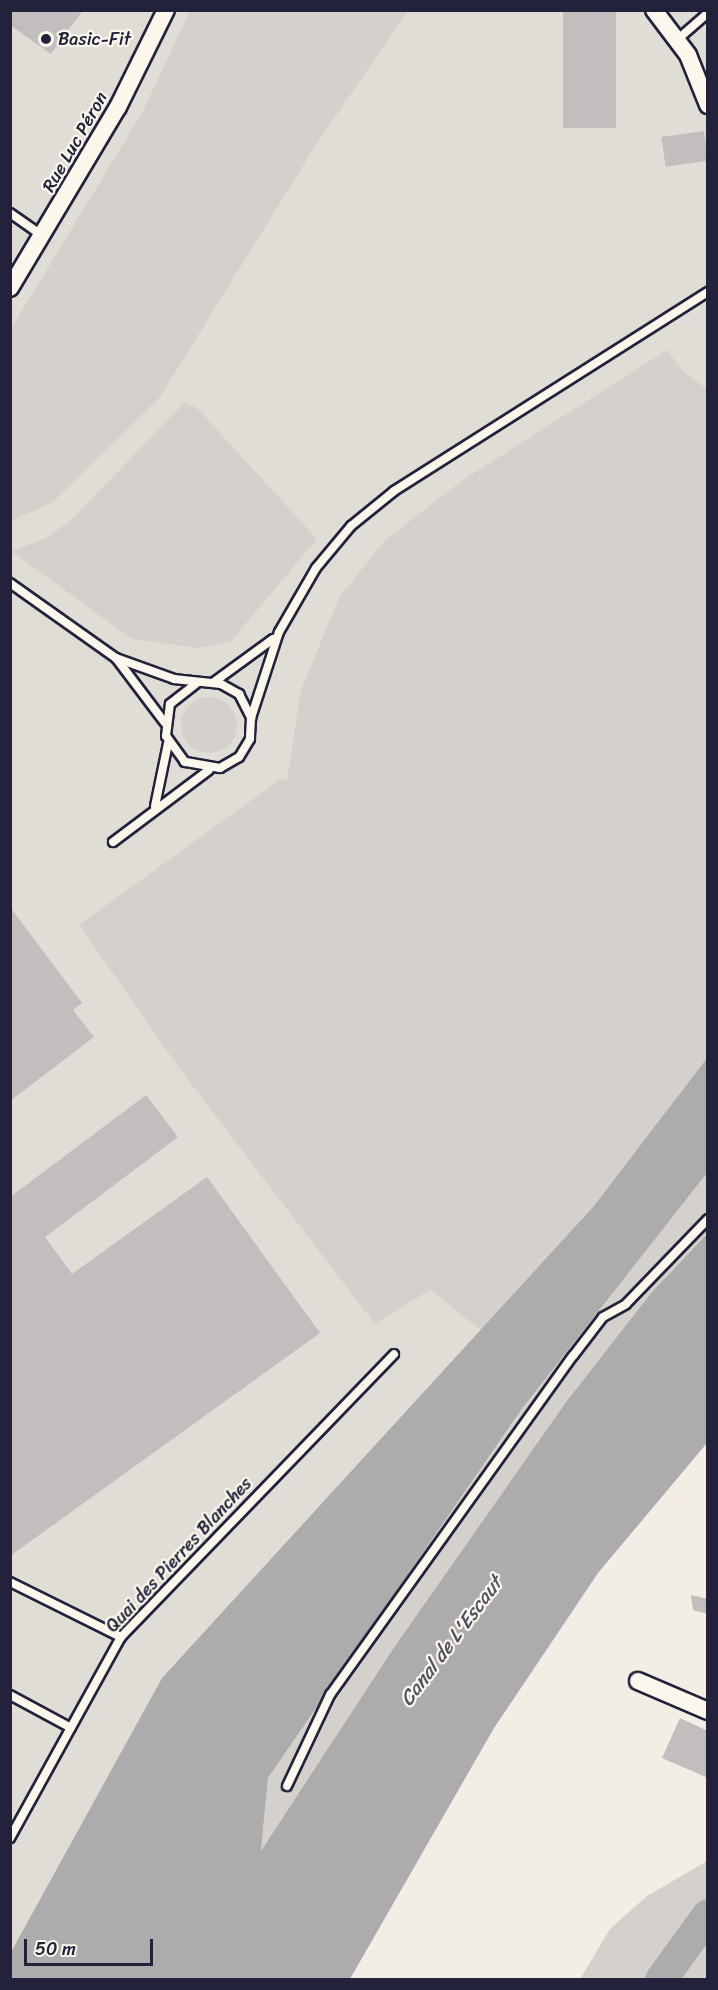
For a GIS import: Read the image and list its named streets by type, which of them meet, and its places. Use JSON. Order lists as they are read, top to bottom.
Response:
{
  "streets": {
    "street": ["Rue Luc Péron"],
    "lane": ["Quai des Pierres Blanches"]
  },
  "water": ["Canal de L'Escaut"],
  "places": ["Basic-Fit"],
  "scale_bar": "50 m"
}
